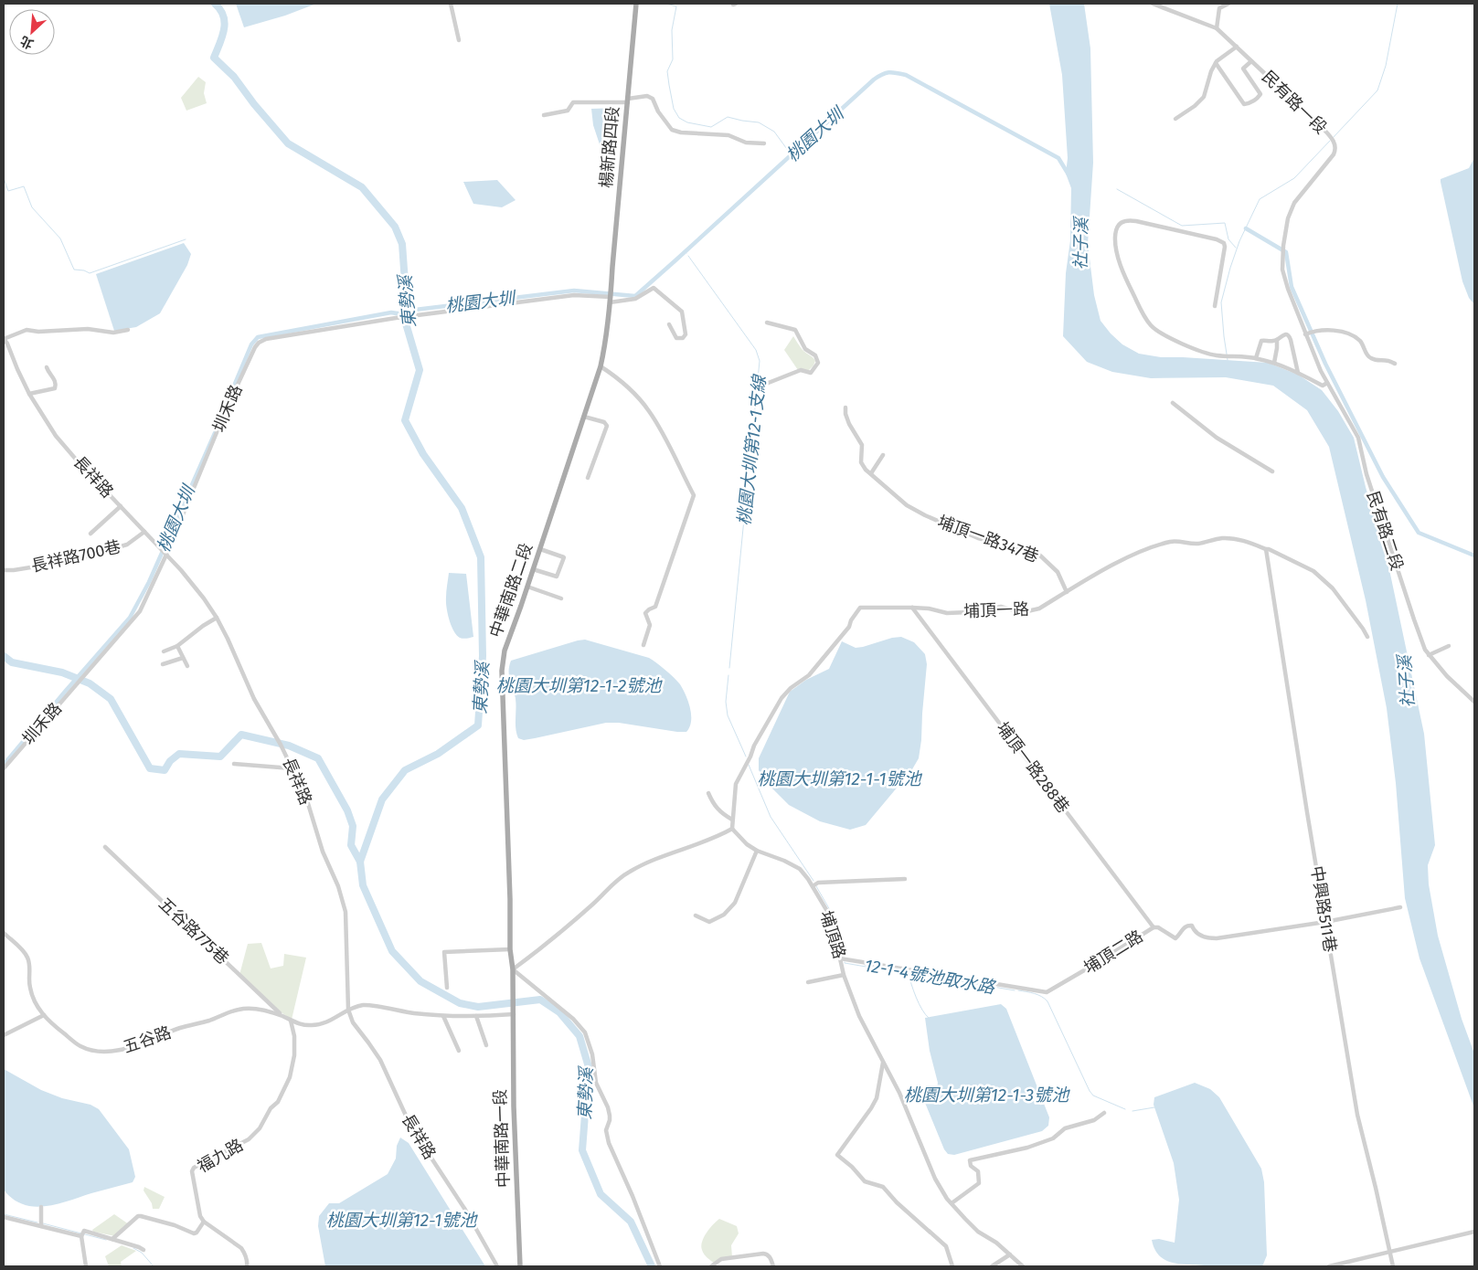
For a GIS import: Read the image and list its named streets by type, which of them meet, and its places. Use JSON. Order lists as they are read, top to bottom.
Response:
{
  "streets": {
    "main road": ["楊新路四段", "中華南路二段", "中華南路一段"],
    "street": [
      "民有路一段",
      "圳禾路",
      "長祥路",
      "民有路二段",
      "埔頂一路347巷",
      "長祥路700巷",
      "埔頂一路",
      "埔頂一路288巷",
      "中興路511巷",
      "五谷路775巷",
      "埔頂路",
      "埔頂二路",
      "五谷路",
      "福九路"
    ]
  },
  "crossings": [
    ["民有路一段", "民有路二段"],
    ["楊新路四段", "圳禾路"],
    ["楊新路四段", "中華南路二段"],
    ["圳禾路", "長祥路"],
    ["圳禾路", "中華南路二段"],
    ["長祥路", "長祥路700巷"],
    ["長祥路", "五谷路"],
    ["埔頂一路347巷", "埔頂一路"],
    ["中華南路二段", "中華南路一段"],
    ["埔頂一路", "埔頂一路288巷"],
    ["埔頂一路", "中興路511巷"],
    ["埔頂一路", "埔頂路"],
    ["埔頂一路288巷", "埔頂二路"],
    ["中興路511巷", "埔頂二路"],
    ["五谷路775巷", "五谷路"],
    ["埔頂路", "埔頂二路"],
    ["五谷路", "福九路"]
  ],
  "water": [
    "桃園大圳",
    "社子溪",
    "東勢溪",
    "桃園大圳第12-1支線",
    "桃園大圳第12-1-2號池",
    "桃園大圳第12-1-1號池",
    "12-1-4號池取水路",
    "桃園大圳第12-1-3號池",
    "桃園大圳第12-1號池"
  ],
  "north": "bottom left"
}
